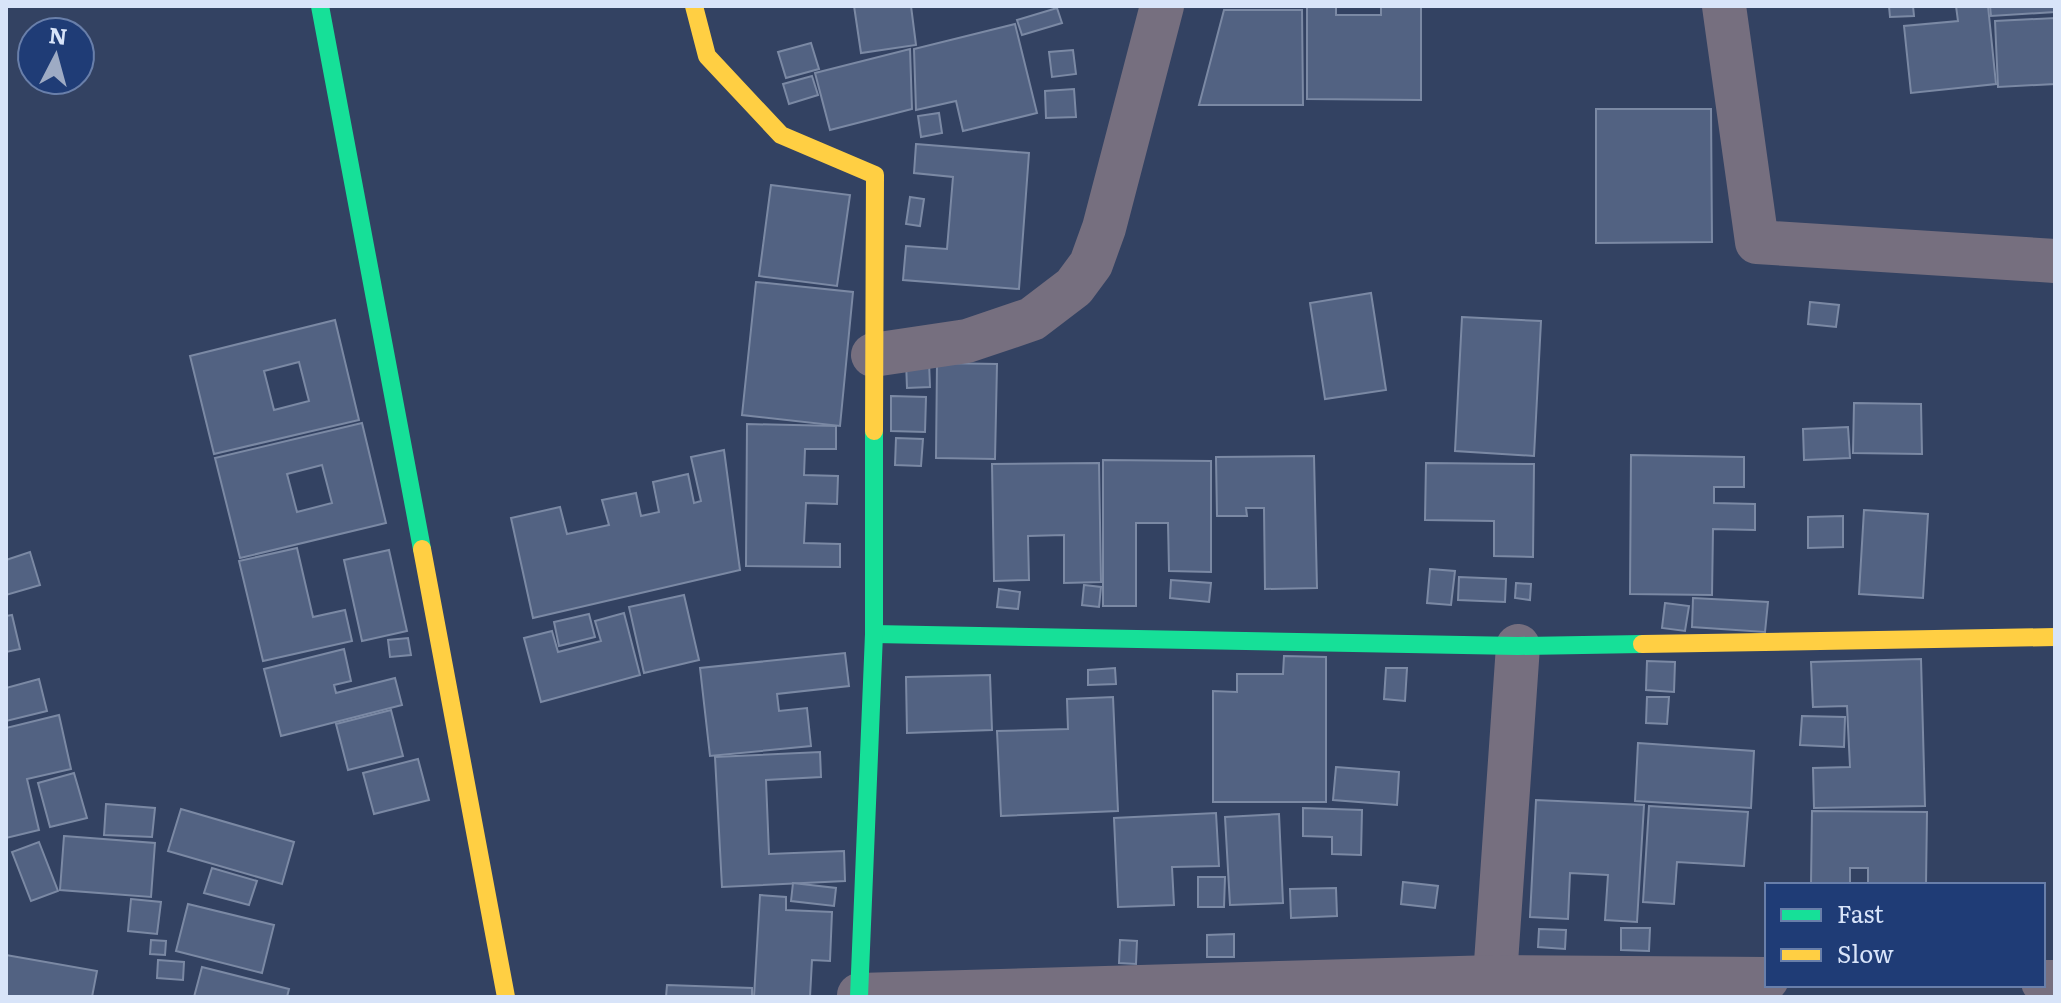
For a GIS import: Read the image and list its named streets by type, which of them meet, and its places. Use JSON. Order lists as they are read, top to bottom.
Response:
{
  "legend": ["Fast", "Slow"],
  "north": "top"
}
